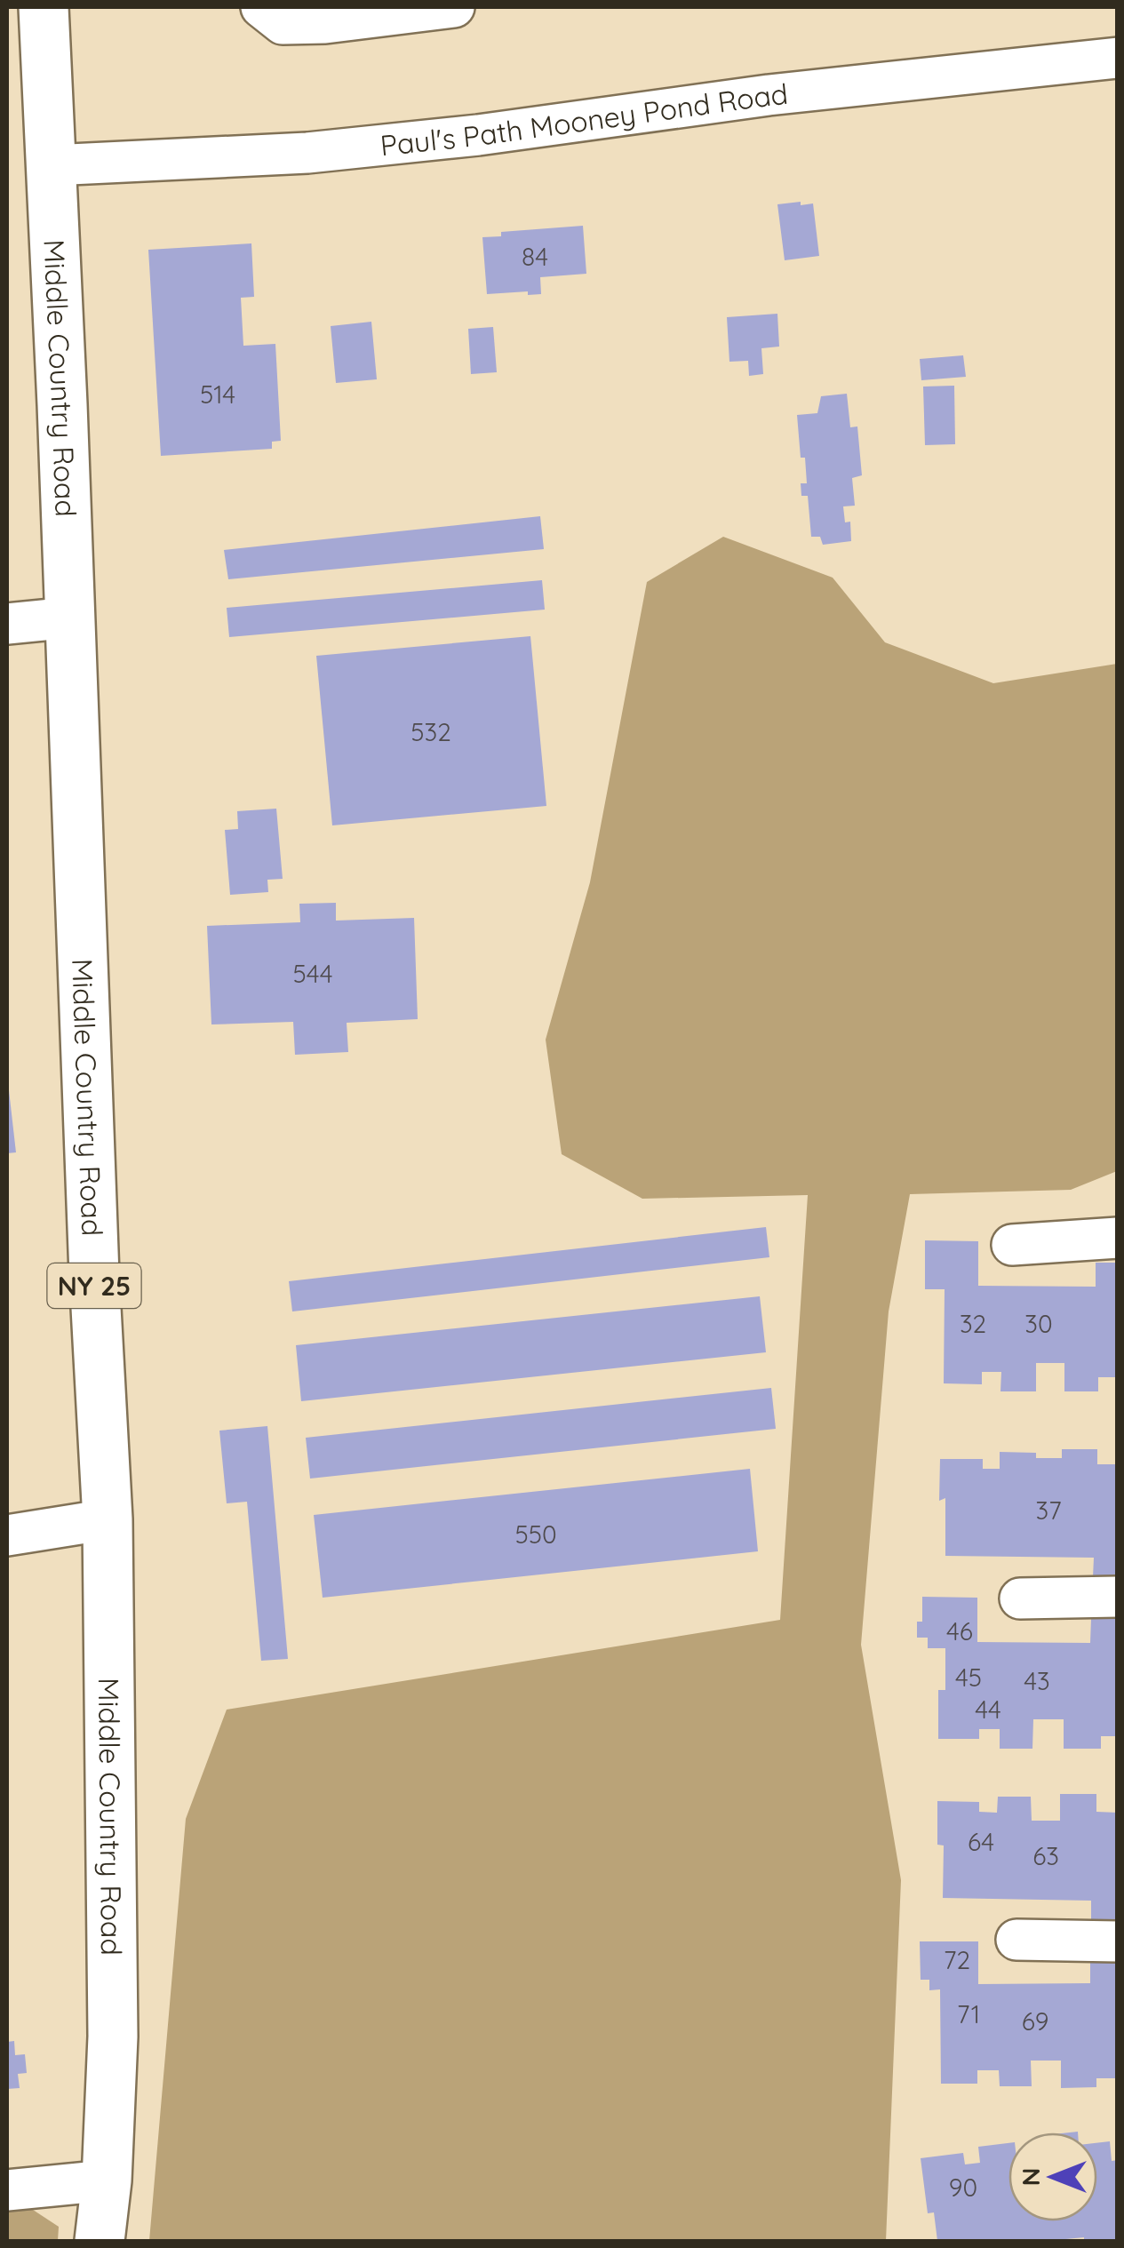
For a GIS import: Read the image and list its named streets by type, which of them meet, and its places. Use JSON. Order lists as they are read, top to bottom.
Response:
{
  "streets": {
    "main road": ["Middle Country Road", "NY 25"],
    "street": ["Paul's Path Mooney Pond Road"]
  },
  "crossings": [
    ["Paul's Path Mooney Pond Road", "Middle Country Road"]
  ],
  "house_numbers": [
    "84",
    "514",
    "532",
    "544",
    "32",
    "30",
    "37",
    "550",
    "46",
    "45",
    "43",
    "44",
    "64",
    "63",
    "72",
    "71",
    "69",
    "90"
  ],
  "north": "left"
}
